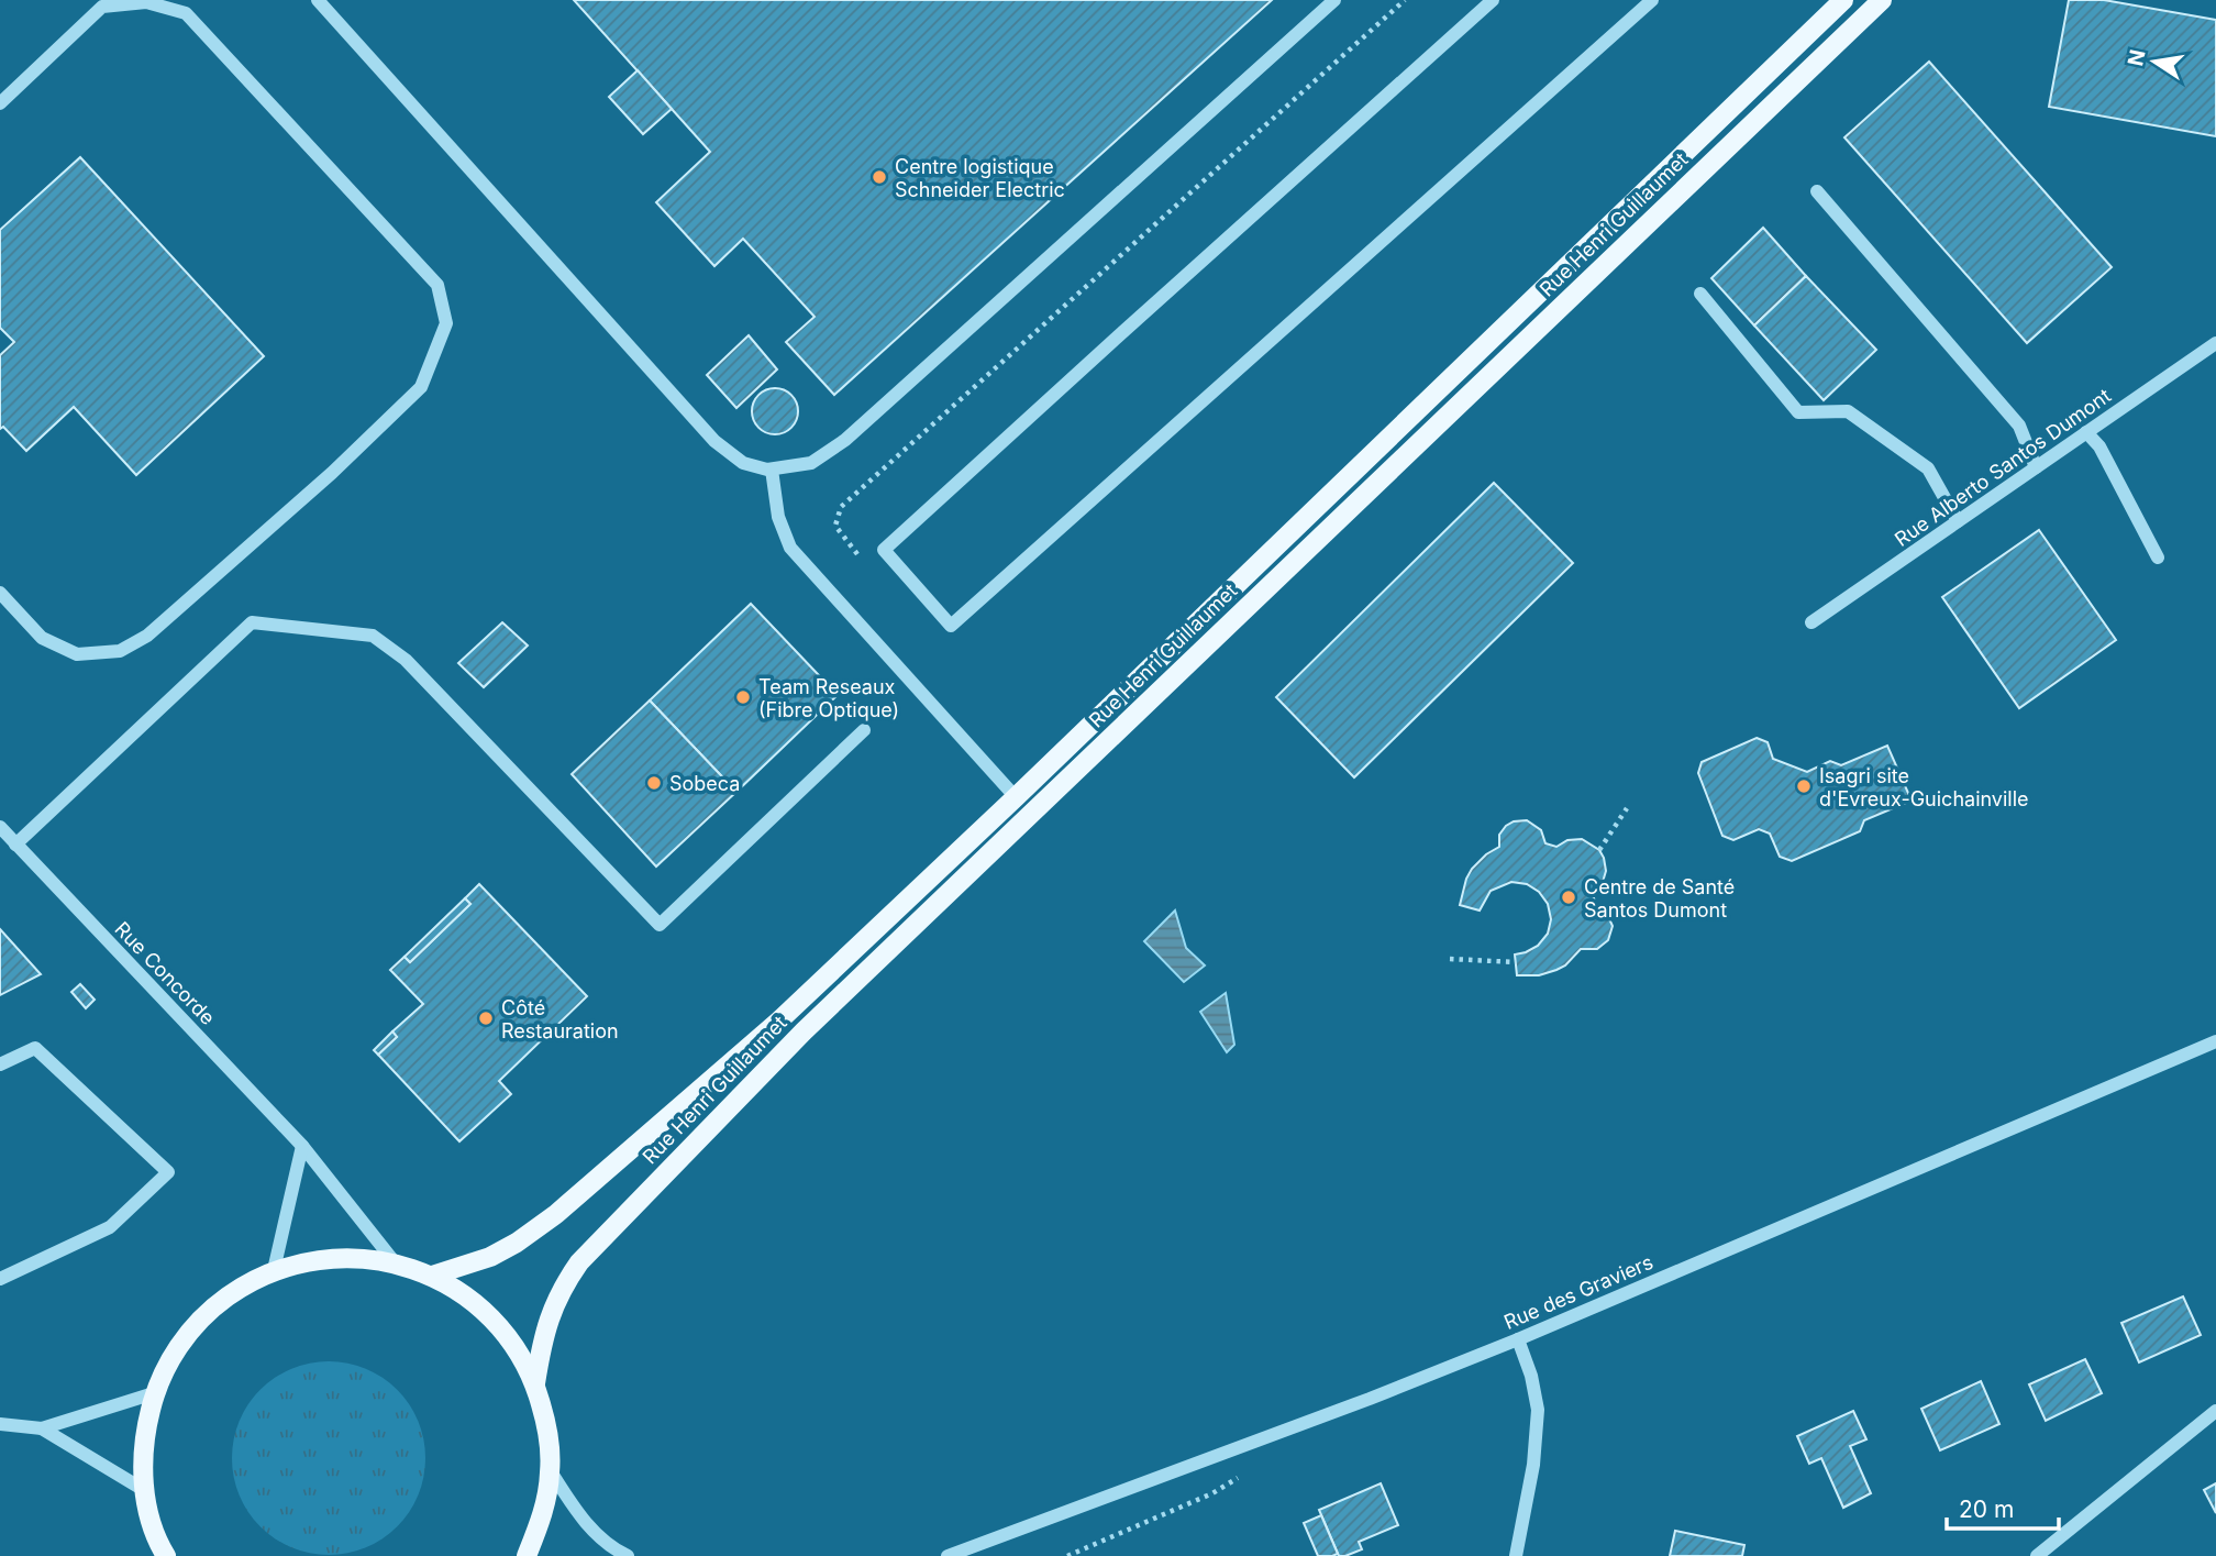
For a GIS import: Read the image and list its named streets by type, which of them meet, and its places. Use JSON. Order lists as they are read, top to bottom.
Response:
{
  "streets": {
    "main road": ["Rue Henri Guillaumet"],
    "street": ["Rue Alberto Santos Dumont", "Rue Concorde", "Rue des Graviers"]
  },
  "places": [
    "Centre logistique Schneider Electric",
    "Team Reseaux (Fibre Optique)",
    "Sobeca",
    "Isagri site d'Evreux-Guichainville",
    "Centre de Santé Santos Dumont",
    "Côté Restauration"
  ],
  "scale_bar": "20 m",
  "north": "left"
}
